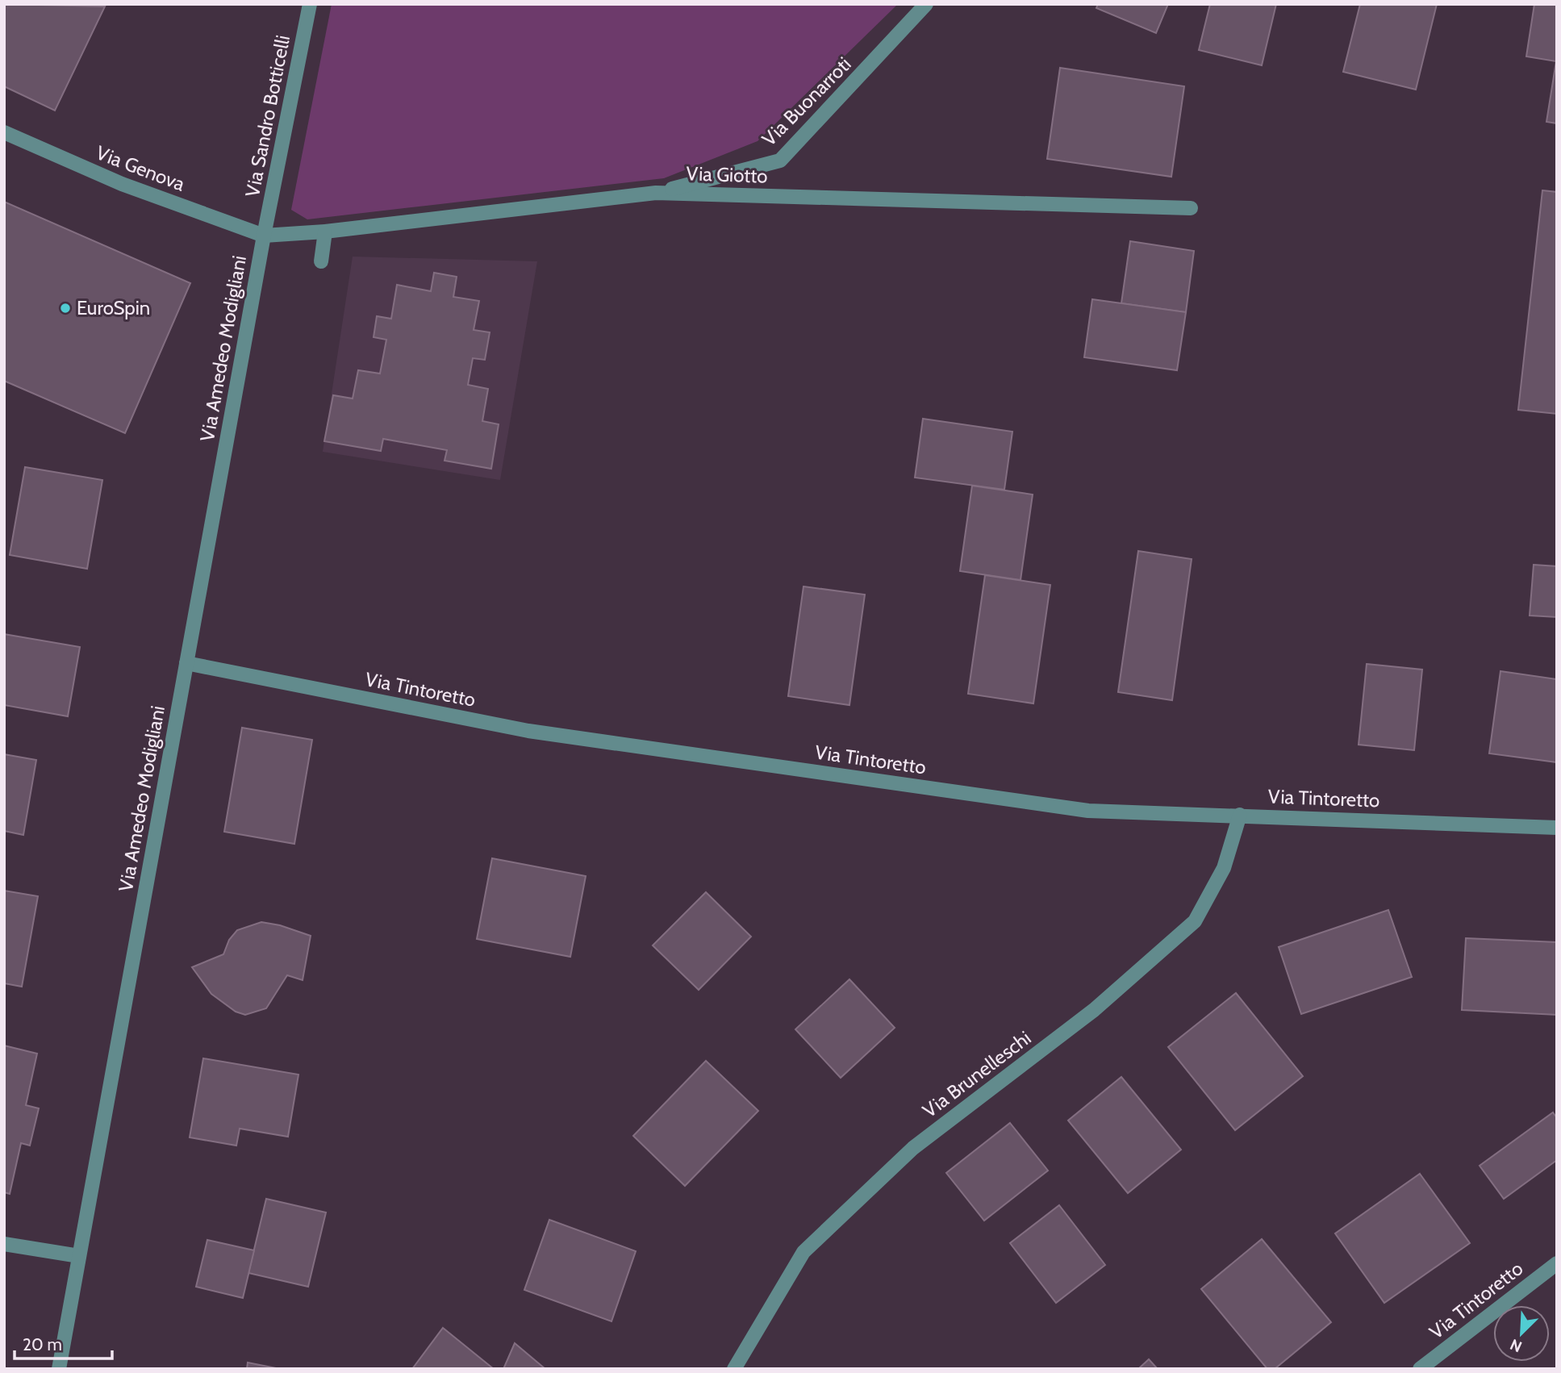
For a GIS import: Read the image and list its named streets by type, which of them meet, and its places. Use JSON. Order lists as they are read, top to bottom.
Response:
{
  "streets": {
    "street": [
      "Via Buonarroti",
      "Via Sandro Botticelli",
      "Via Genova",
      "Via Giotto",
      "Via Amedeo Modigliani",
      "Via Tintoretto",
      "Via Brunelleschi"
    ]
  },
  "crossings": [
    ["Via Buonarroti", "Via Giotto"],
    ["Via Sandro Botticelli", "Via Genova"],
    ["Via Sandro Botticelli", "Via Giotto"],
    ["Via Sandro Botticelli", "Via Amedeo Modigliani"],
    ["Via Genova", "Via Giotto"],
    ["Via Genova", "Via Amedeo Modigliani"],
    ["Via Giotto", "Via Amedeo Modigliani"],
    ["Via Amedeo Modigliani", "Via Tintoretto"],
    ["Via Tintoretto", "Via Brunelleschi"]
  ],
  "places": ["EuroSpin"],
  "scale_bar": "20 m",
  "north": "bottom left"
}
